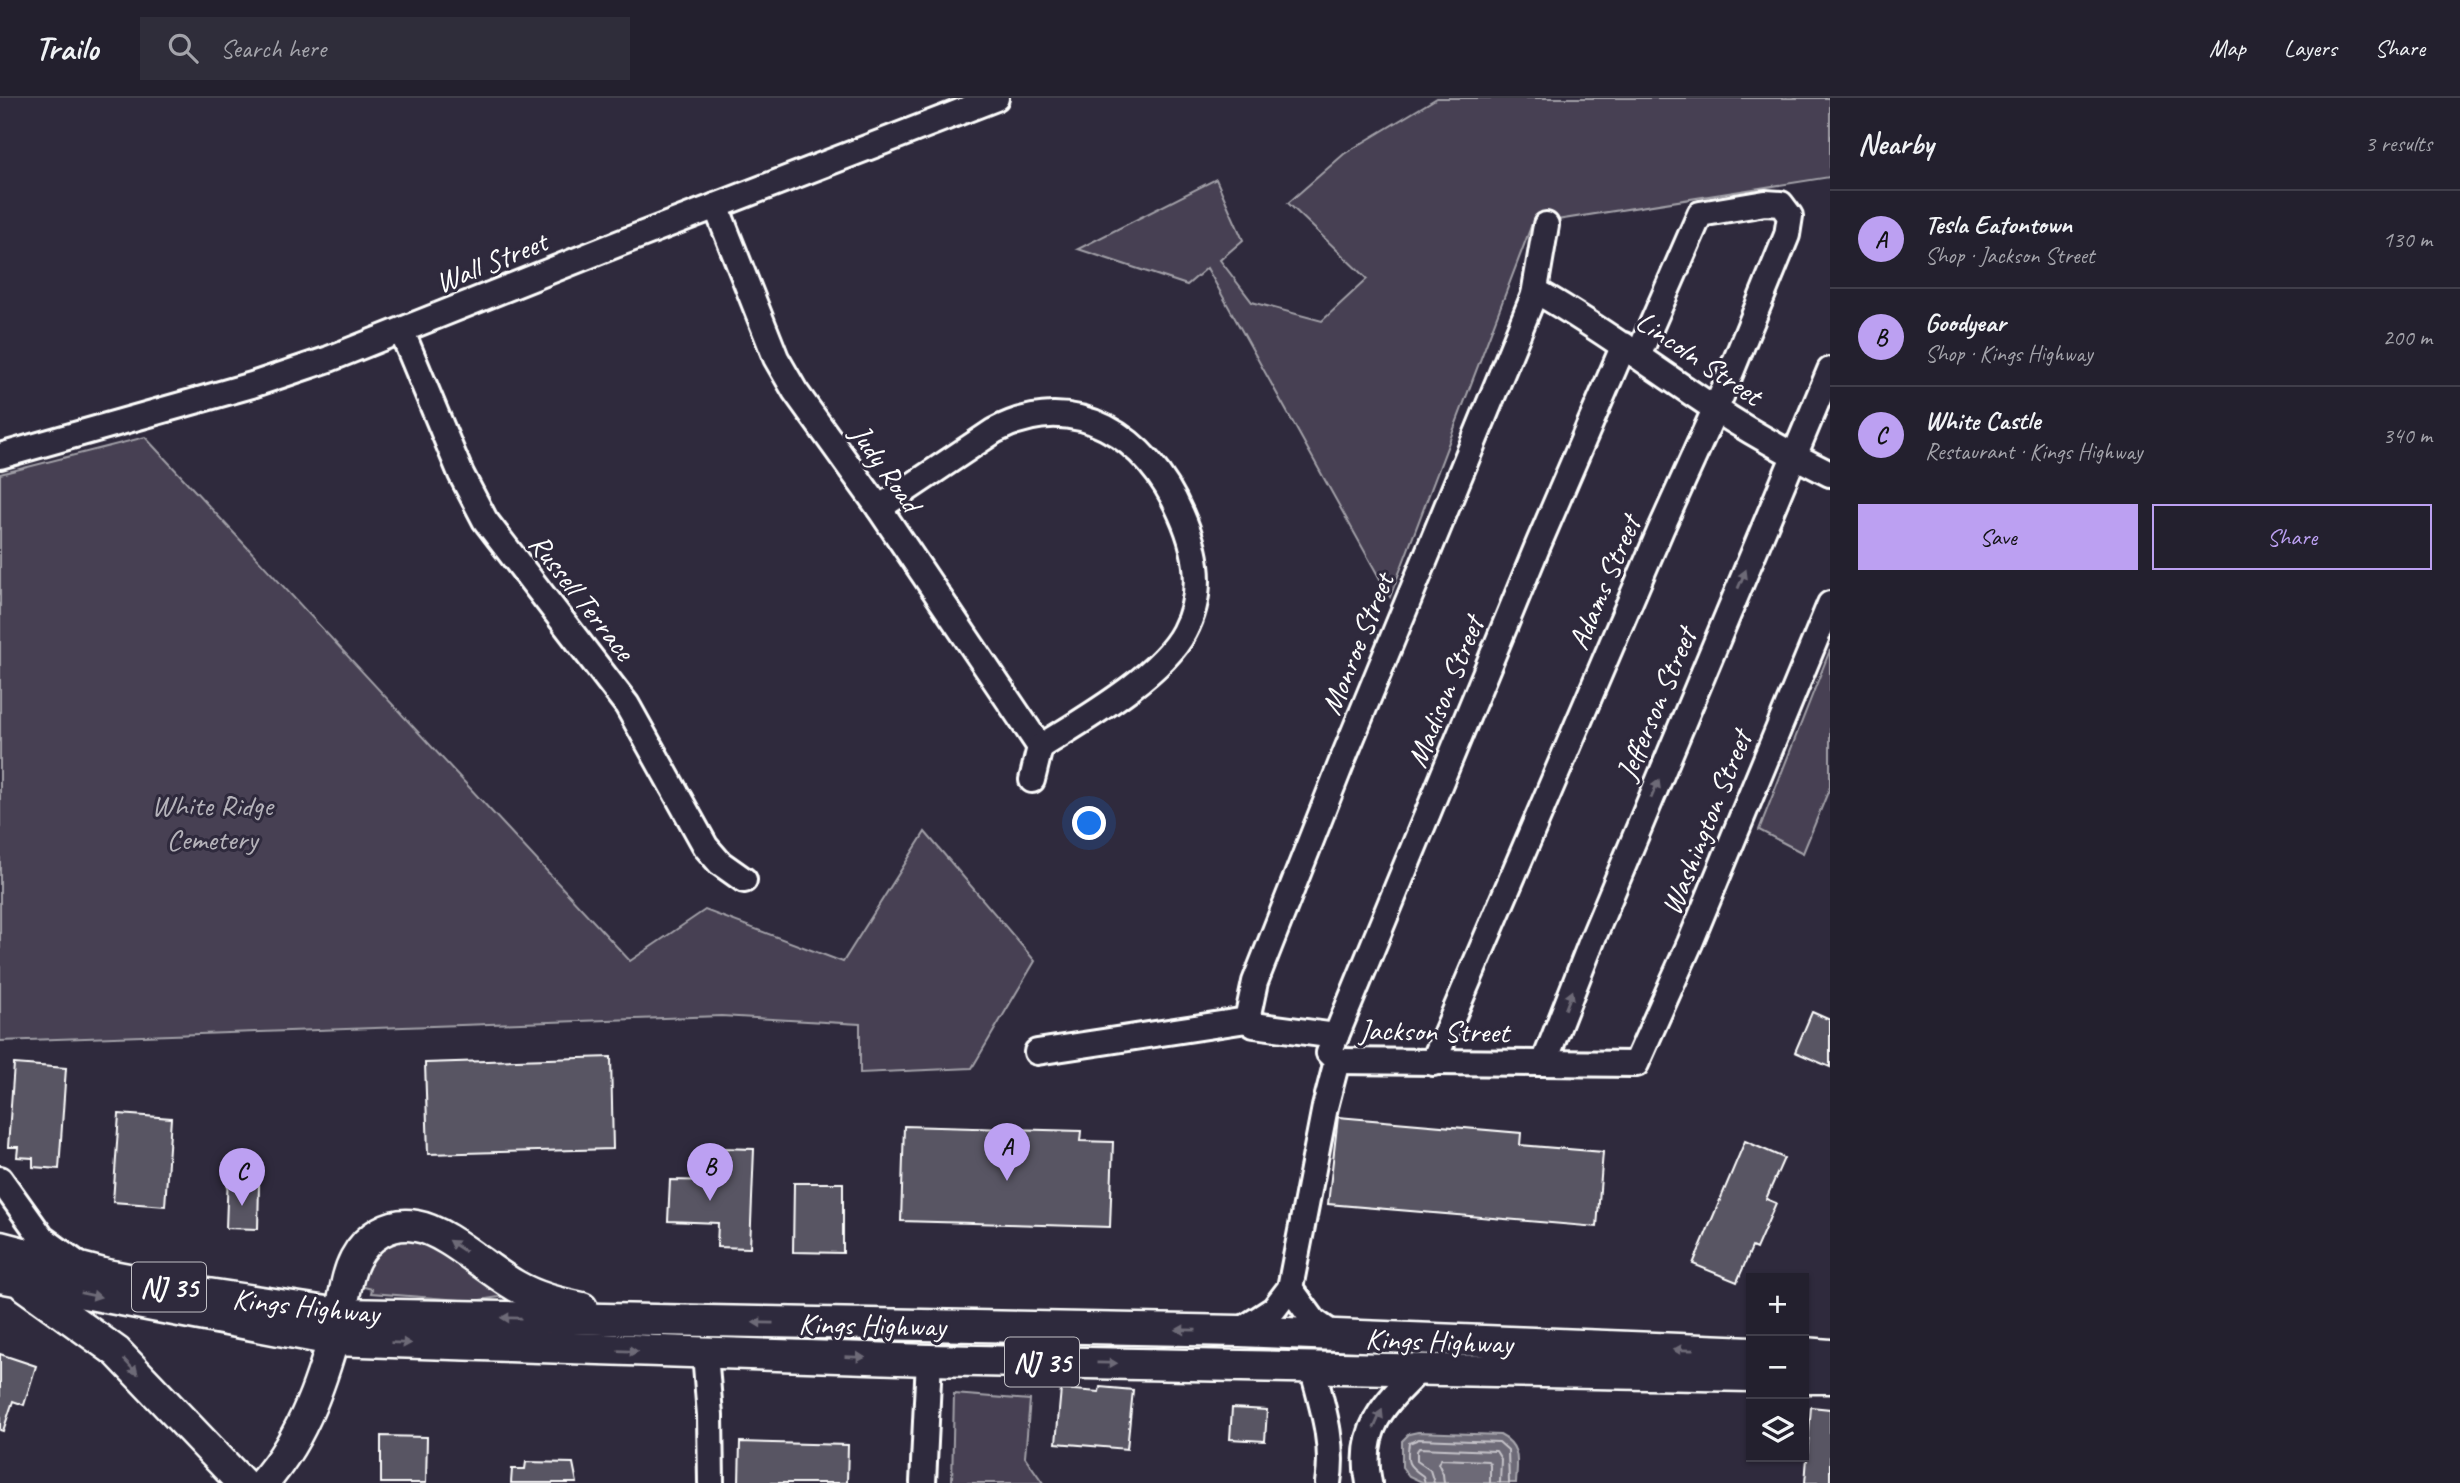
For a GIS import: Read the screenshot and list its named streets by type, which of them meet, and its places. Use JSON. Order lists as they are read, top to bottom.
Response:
{
  "streets": {
    "main road": ["NJ 35", "Kings Highway"],
    "street": [
      "Wall Street",
      "Lincoln Street",
      "Judy Road",
      "Adams Street",
      "Russell Terrace",
      "Monroe Street",
      "Madison Street",
      "Jefferson Street",
      "Washington Street",
      "Jackson Street"
    ]
  },
  "crossings": [
    ["Wall Street", "Judy Road"],
    ["Wall Street", "Russell Terrace"],
    ["Lincoln Street", "Adams Street"],
    ["Lincoln Street", "Monroe Street"],
    ["Lincoln Street", "Madison Street"],
    ["Lincoln Street", "Jefferson Street"],
    ["Adams Street", "Madison Street"],
    ["Adams Street", "Jackson Street"],
    ["Monroe Street", "Jackson Street"],
    ["Madison Street", "Jackson Street"],
    ["Jefferson Street", "Jackson Street"],
    ["Washington Street", "Jackson Street"]
  ],
  "one_way": ["Jefferson Street"],
  "parks": ["White Ridge Cemetery"],
  "page": {
    "header": "Trailo",
    "search": "Search here",
    "nav": ["Map", "Layers", "Share"],
    "heading": ["Nearby", "3 results"],
    "list": [
      {
        "mark": "A",
        "name": "Tesla Eatontown",
        "note": "Shop · Jackson Street",
        "value": "130 m"
      },
      {
        "mark": "B",
        "name": "Goodyear",
        "note": "Shop · Kings Highway",
        "value": "200 m"
      },
      {
        "mark": "C",
        "name": "White Castle",
        "note": "Restaurant · Kings Highway",
        "value": "340 m"
      }
    ],
    "buttons": ["Save", "Share"],
    "pins": ["A", "B", "C"],
    "map_buttons": ["+", "−"]
  }
}
